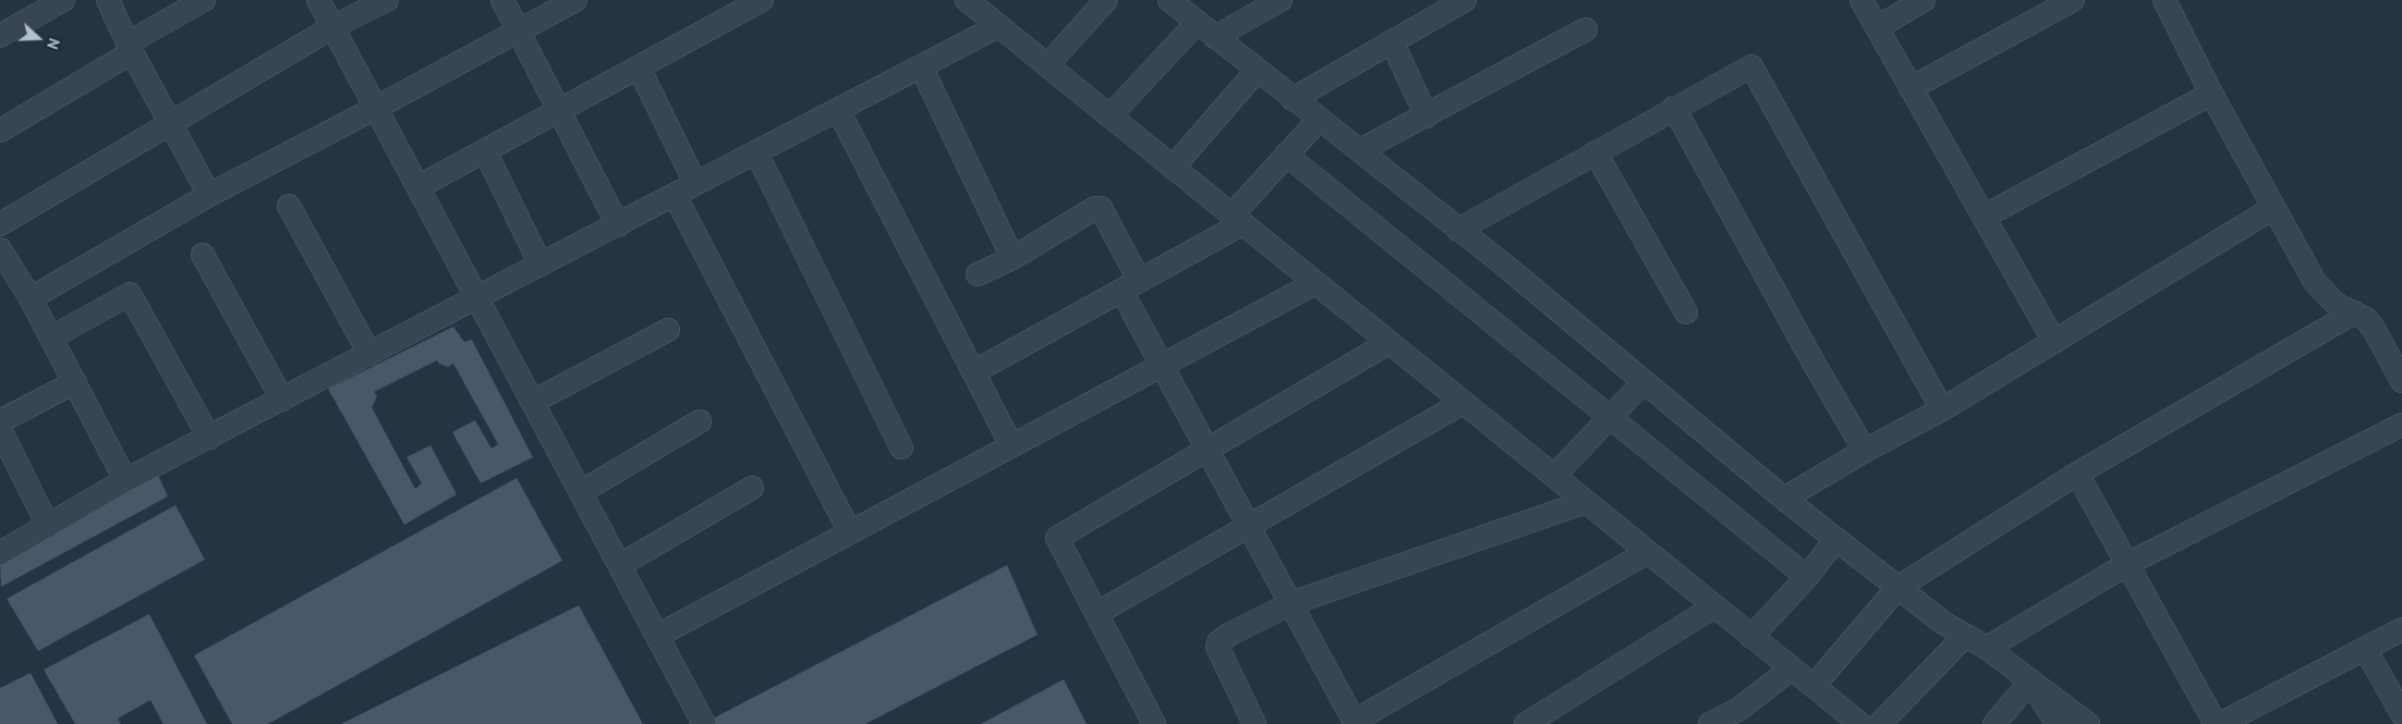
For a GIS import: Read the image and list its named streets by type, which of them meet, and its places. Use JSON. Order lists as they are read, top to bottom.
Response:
{
  "north": "right"
}
